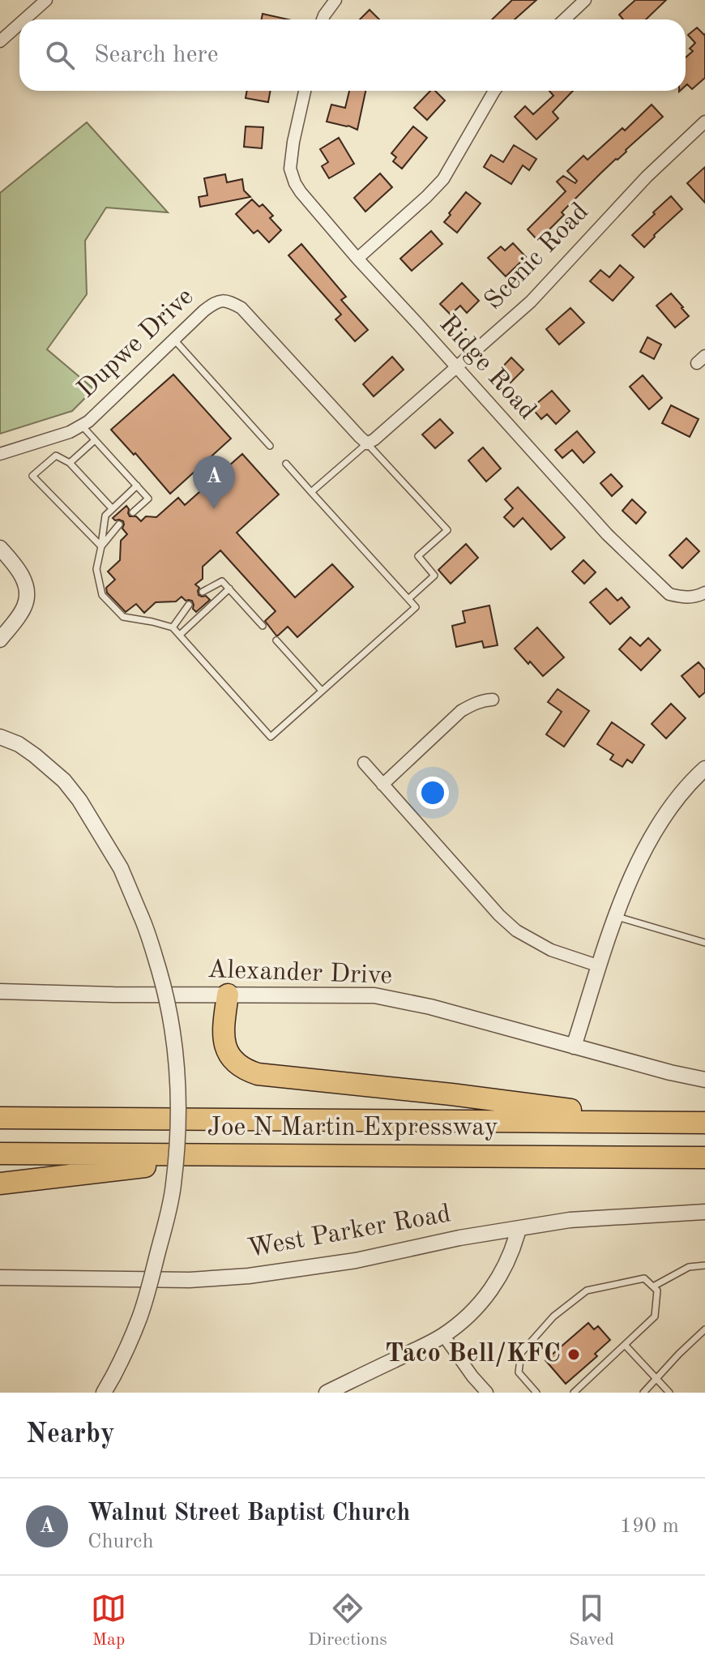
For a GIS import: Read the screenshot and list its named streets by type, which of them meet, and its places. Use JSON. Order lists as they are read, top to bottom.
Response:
{
  "streets": {
    "highway": ["Joe N Martin Expressway"],
    "street": [
      "Scenic Road",
      "Dupwe Drive",
      "Ridge Road",
      "Alexander Drive",
      "West Parker Road"
    ]
  },
  "crossings": [
    ["Scenic Road", "Dupwe Drive"],
    ["Scenic Road", "Ridge Road"]
  ],
  "places": ["Taco Bell/KFC"],
  "page": {
    "search": "Search here",
    "pins": "A",
    "heading": "Nearby",
    "list": [
      {
        "mark": "A",
        "name": "Walnut Street Baptist Church",
        "note": "Church",
        "value": "190 m"
      }
    ],
    "nav": ["Map", "Directions", "Saved"]
  }
}
